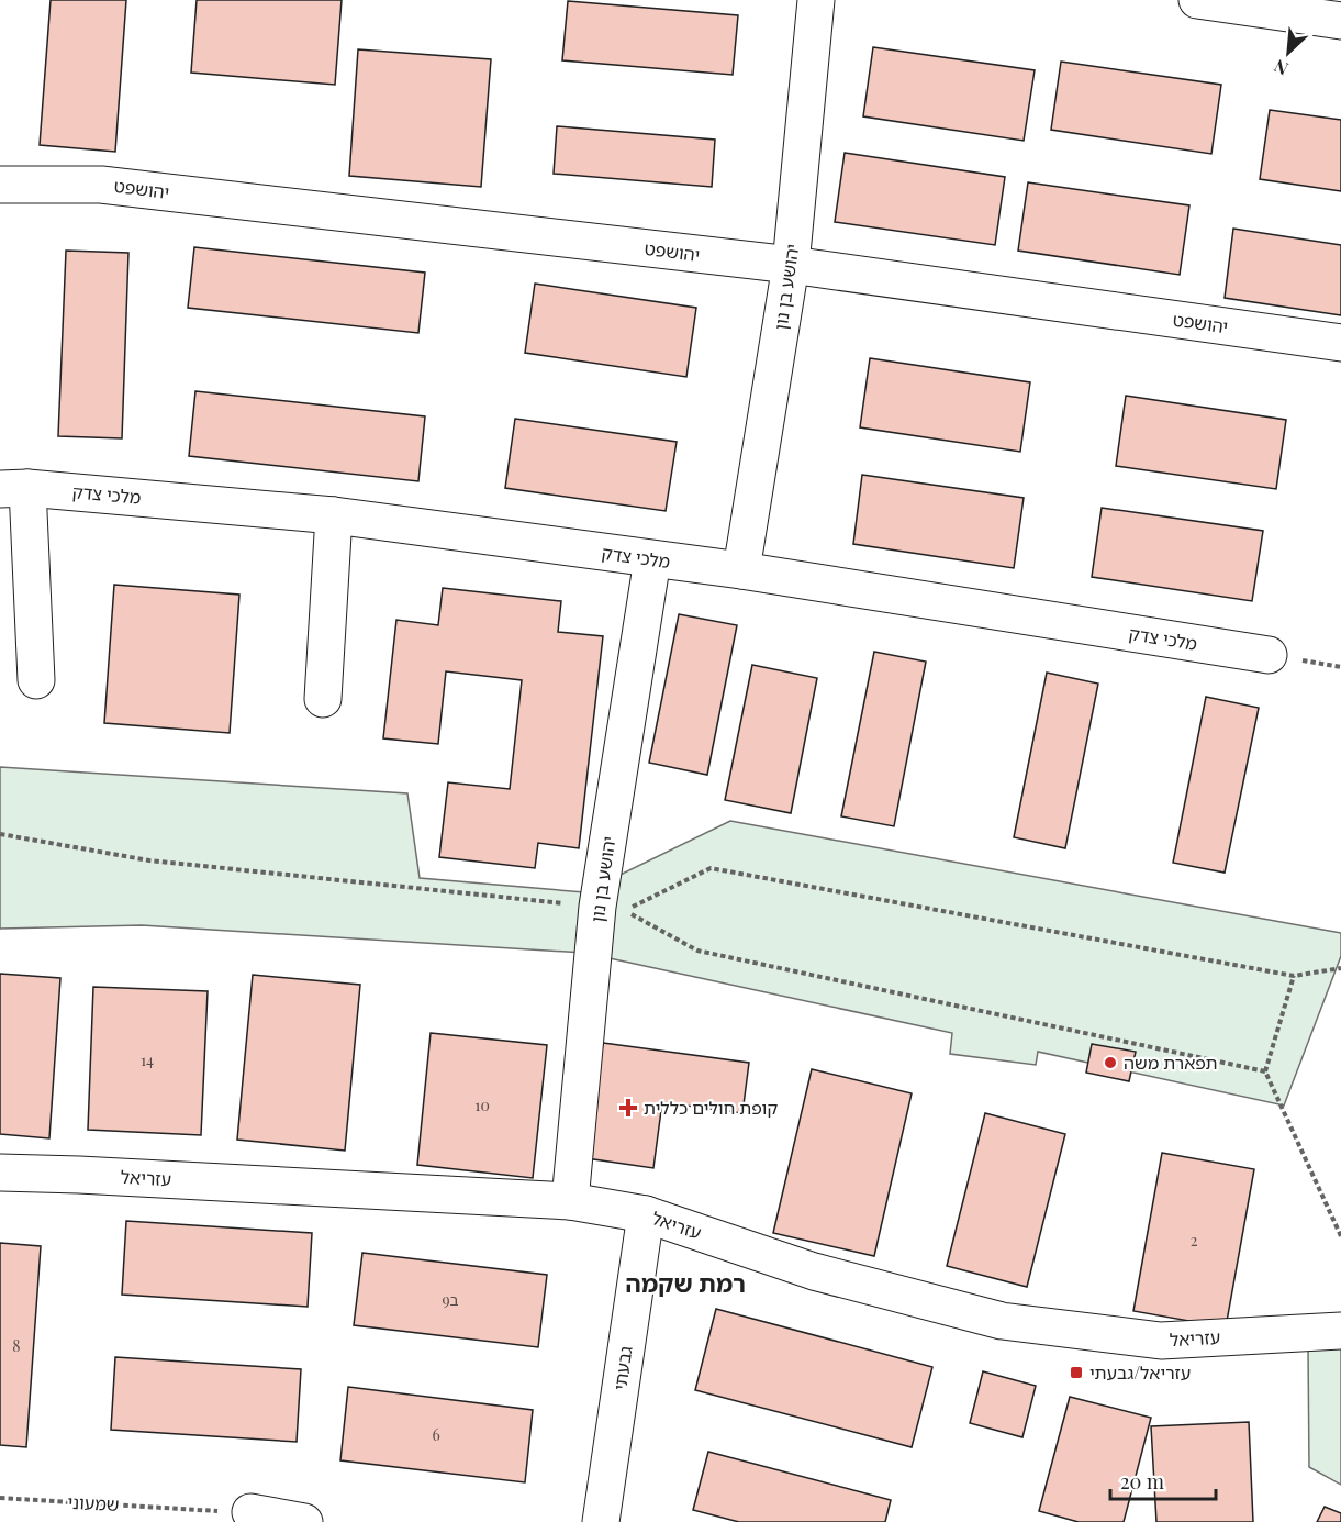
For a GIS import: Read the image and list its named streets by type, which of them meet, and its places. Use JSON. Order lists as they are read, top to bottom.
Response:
{
  "streets": {
    "street": [
      "יהושפט",
      "יהושע בן נון",
      "מלכי צדק",
      "עזריאל",
      "גבעתי"
    ],
    "path": ["שמעוני"]
  },
  "crossings": [
    ["יהושפט", "יהושע בן נון"],
    ["יהושע בן נון", "מלכי צדק"],
    ["יהושע בן נון", "עזריאל"],
    ["עזריאל", "גבעתי"]
  ],
  "districts": ["רמת שקמה"],
  "places": {
    "other": ["תפארת משה"],
    "health": ["קופת חולים כללית"],
    "transit": ["עזריאל/גבעתי"]
  },
  "house_numbers": [
    "14",
    "10",
    "2",
    "9ב",
    "8",
    "6"
  ],
  "scale_bar": "20 m",
  "north": "bottom left"
}
